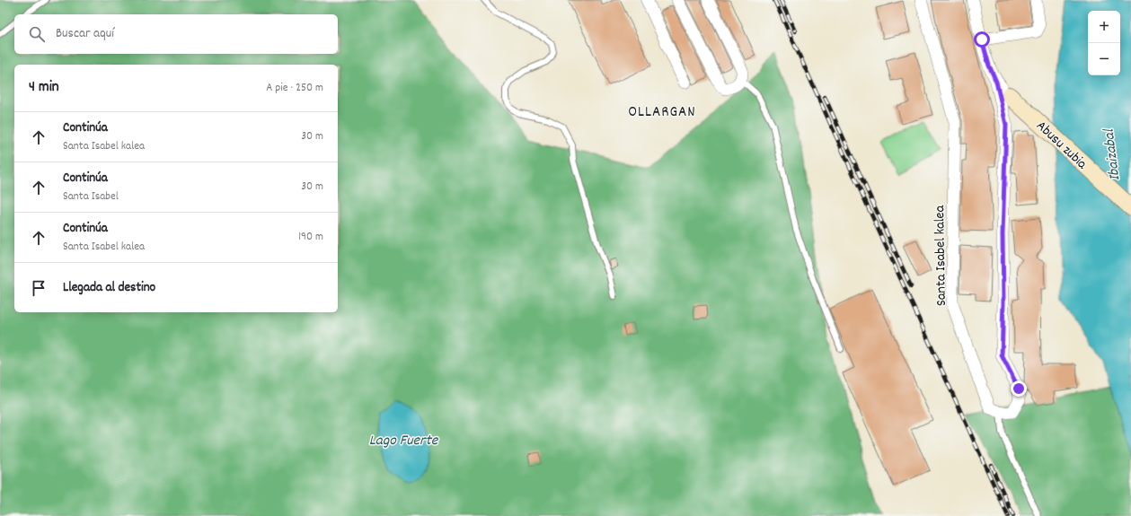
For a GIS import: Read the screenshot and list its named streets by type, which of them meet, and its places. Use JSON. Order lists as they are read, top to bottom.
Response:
{
  "streets": {
    "street": ["Abusu zubia", "Santa Isabel kalea"]
  },
  "districts": ["OLLARGAN"],
  "water": ["Ibaizabal", "Lago Fuerte"],
  "page": {
    "map_buttons": ["+", "−"],
    "search": "Buscar aquí",
    "heading": ["4 min", "A pie · 250 m"],
    "list": [
      ["Continúa", "Santa Isabel kalea", "30 m"],
      ["Continúa", "Santa Isabel", "30 m"],
      ["Continúa", "Santa Isabel kalea", "190 m"],
      "Llegada al destino"
    ]
  }
}
